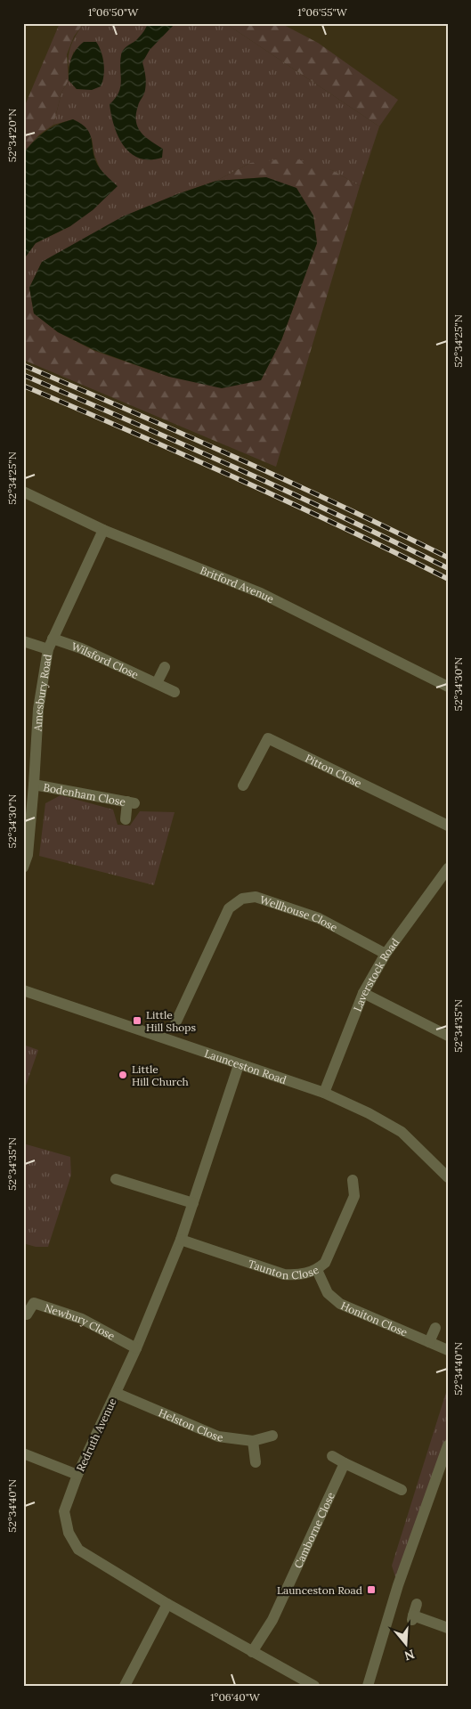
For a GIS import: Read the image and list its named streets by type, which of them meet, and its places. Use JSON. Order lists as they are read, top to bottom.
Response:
{
  "streets": {
    "street": [
      "Britford Avenue",
      "Wilsford Close",
      "Amesbury Road",
      "Pitton Close",
      "Bodenham Close",
      "Wellhouse Close",
      "Laverstock Road",
      "Launceston Road",
      "Taunton Close",
      "Honiton Close",
      "Newbury Close",
      "Helston Close",
      "Redruth Avenue",
      "Camborne Close"
    ]
  },
  "crossings": [
    ["Britford Avenue", "Amesbury Road"],
    ["Wilsford Close", "Amesbury Road"],
    ["Amesbury Road", "Bodenham Close"],
    ["Wellhouse Close", "Laverstock Road"],
    ["Laverstock Road", "Launceston Road"],
    ["Launceston Road", "Redruth Avenue"],
    ["Taunton Close", "Honiton Close"],
    ["Taunton Close", "Redruth Avenue"],
    ["Newbury Close", "Redruth Avenue"],
    ["Helston Close", "Redruth Avenue"],
    ["Redruth Avenue", "Camborne Close"]
  ],
  "places": {
    "transit": ["Little Hill Shops", "Launceston Road"],
    "other": ["Little Hill Church"]
  },
  "north": "bottom",
  "coordinates": [
    "1°06'50\"W",
    "1°06'55\"W",
    "52°34'20\"N",
    "52°34'25\"N",
    "52°34'30\"N",
    "52°34'35\"N",
    "52°34'40\"N",
    "1°06'40\"W"
  ]
}
